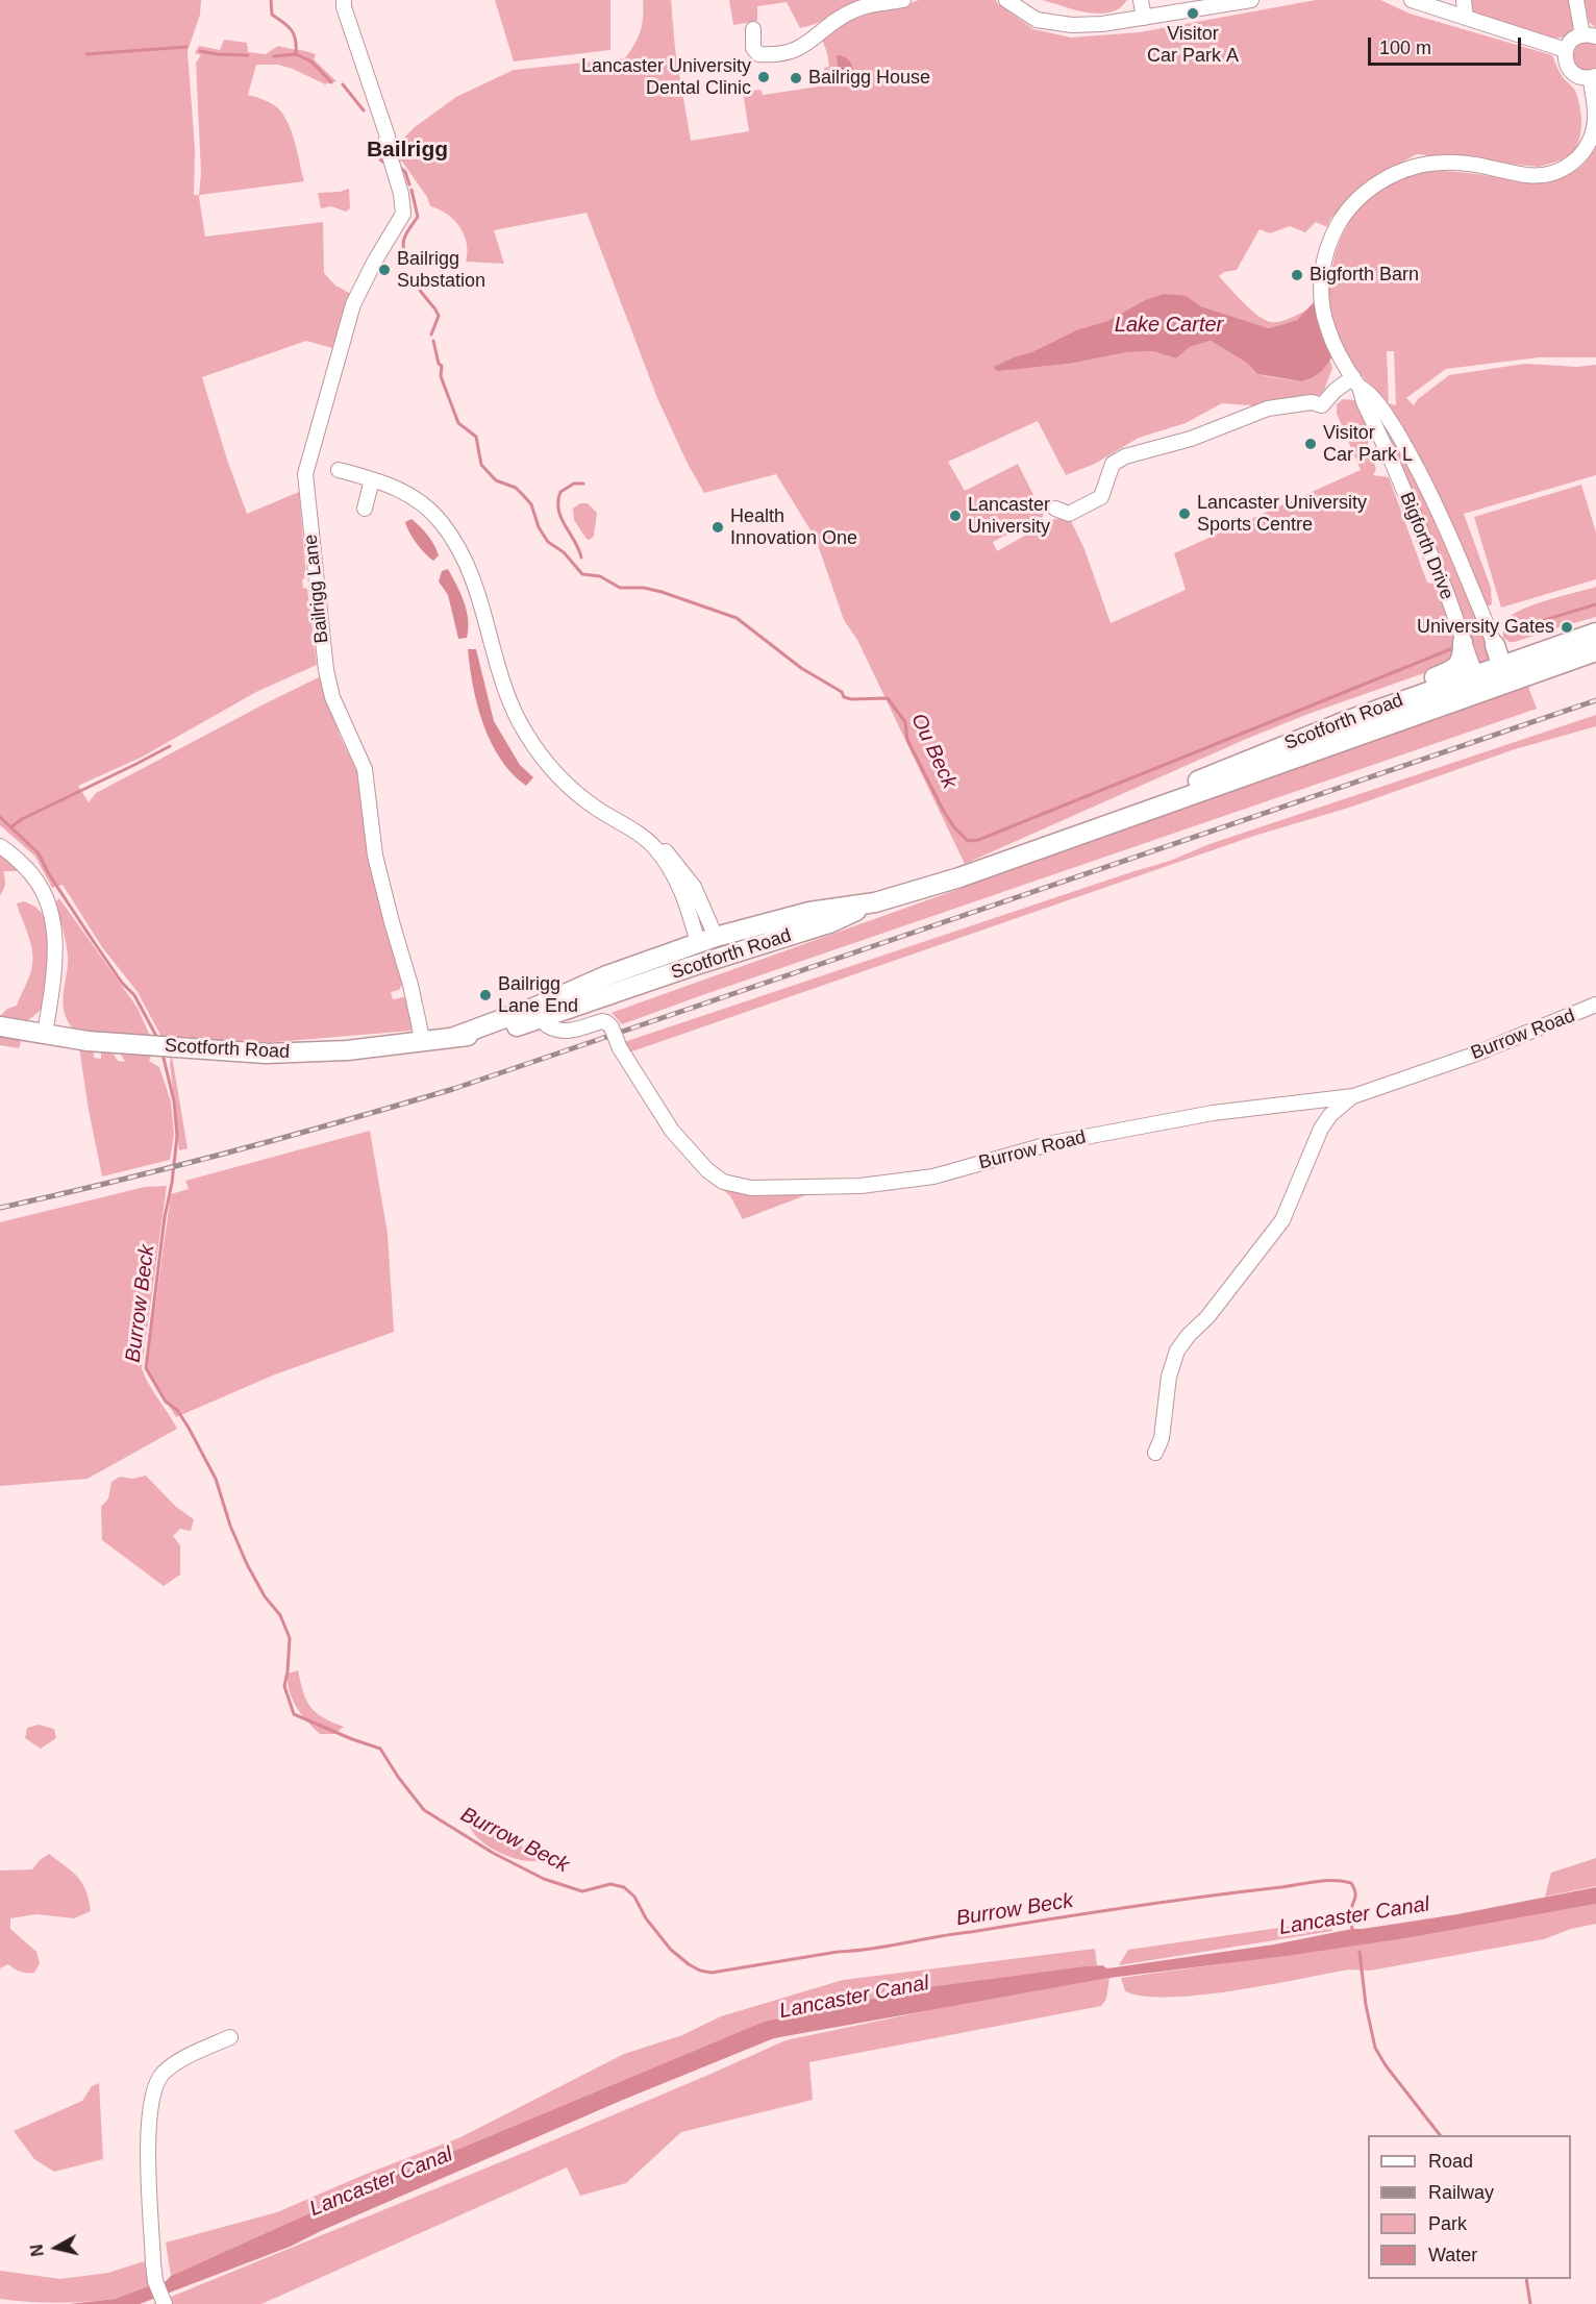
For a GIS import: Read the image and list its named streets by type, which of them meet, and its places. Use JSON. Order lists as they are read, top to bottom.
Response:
{
  "streets": {
    "main road": ["Scotforth Road"],
    "street": ["Bigforth Drive", "Bailrigg Lane", "Burrow Road"]
  },
  "crossings": [
    ["Bigforth Drive", "Scotforth Road"],
    ["Bailrigg Lane", "Scotforth Road"],
    ["Scotforth Road", "Burrow Road"]
  ],
  "districts": ["Bailrigg"],
  "water": [
    "Lake Carter",
    "Ou Beck",
    "Burrow Beck",
    "Lancaster Canal"
  ],
  "places": [
    "Visitor Car Park A",
    "Lancaster University Dental Clinic",
    "Bailrigg House",
    "Bailrigg Substation",
    "Bigforth Barn",
    "Visitor Car Park L",
    "Lancaster University Sports Centre",
    "Lancaster University",
    "Health Innovation One",
    "University Gates",
    "Bailrigg Lane End"
  ],
  "legend": [
    "Road",
    "Railway",
    "Park",
    "Water"
  ],
  "scale_bar": "100 m",
  "north": "left"
}
